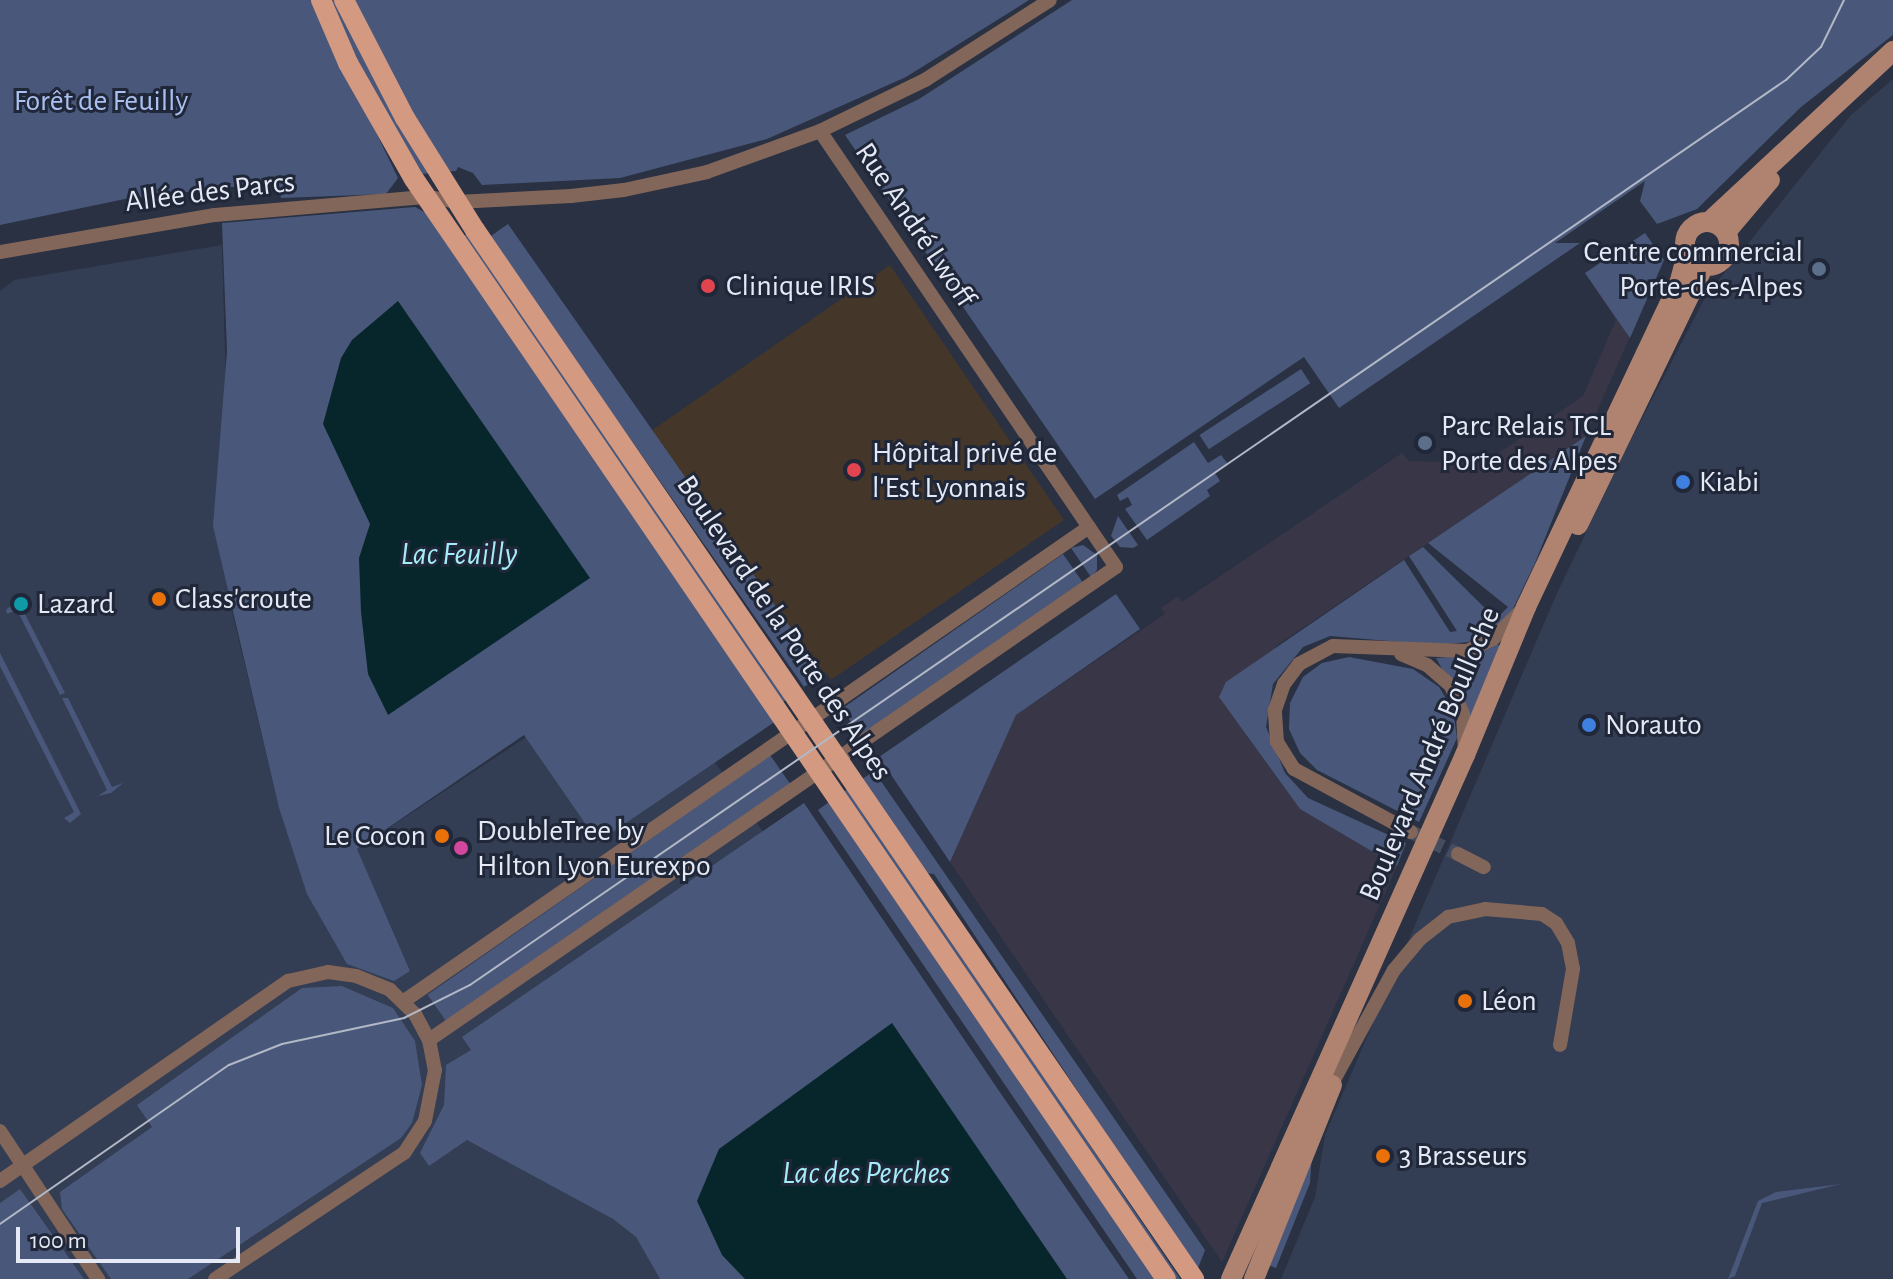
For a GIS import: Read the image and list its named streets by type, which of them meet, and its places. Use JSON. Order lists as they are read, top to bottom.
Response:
{
  "streets": {
    "main road": ["Boulevard de la Porte des Alpes", "Boulevard André Boulloche"],
    "street": ["Allée des Parcs", "Rue André Lwoff"]
  },
  "crossings": [
    ["Allée des Parcs", "Boulevard de la Porte des Alpes"],
    ["Rue André Lwoff", "Boulevard de la Porte des Alpes"]
  ],
  "water": ["Lac Feuilly", "Lac des Perches"],
  "parks": ["Forêt de Feuilly"],
  "places": [
    "Centre commercial Porte-des-Alpes",
    "Clinique IRIS",
    "Parc Relais TCL Porte des Alpes",
    "Hôpital privé de l'Est Lyonnais",
    "Kiabi",
    "Class'croute",
    "Lazard",
    "Norauto",
    "Le Cocon",
    "DoubleTree by Hilton Lyon Eurexpo",
    "Léon",
    "3 Brasseurs"
  ],
  "scale_bar": "100 m"
}
